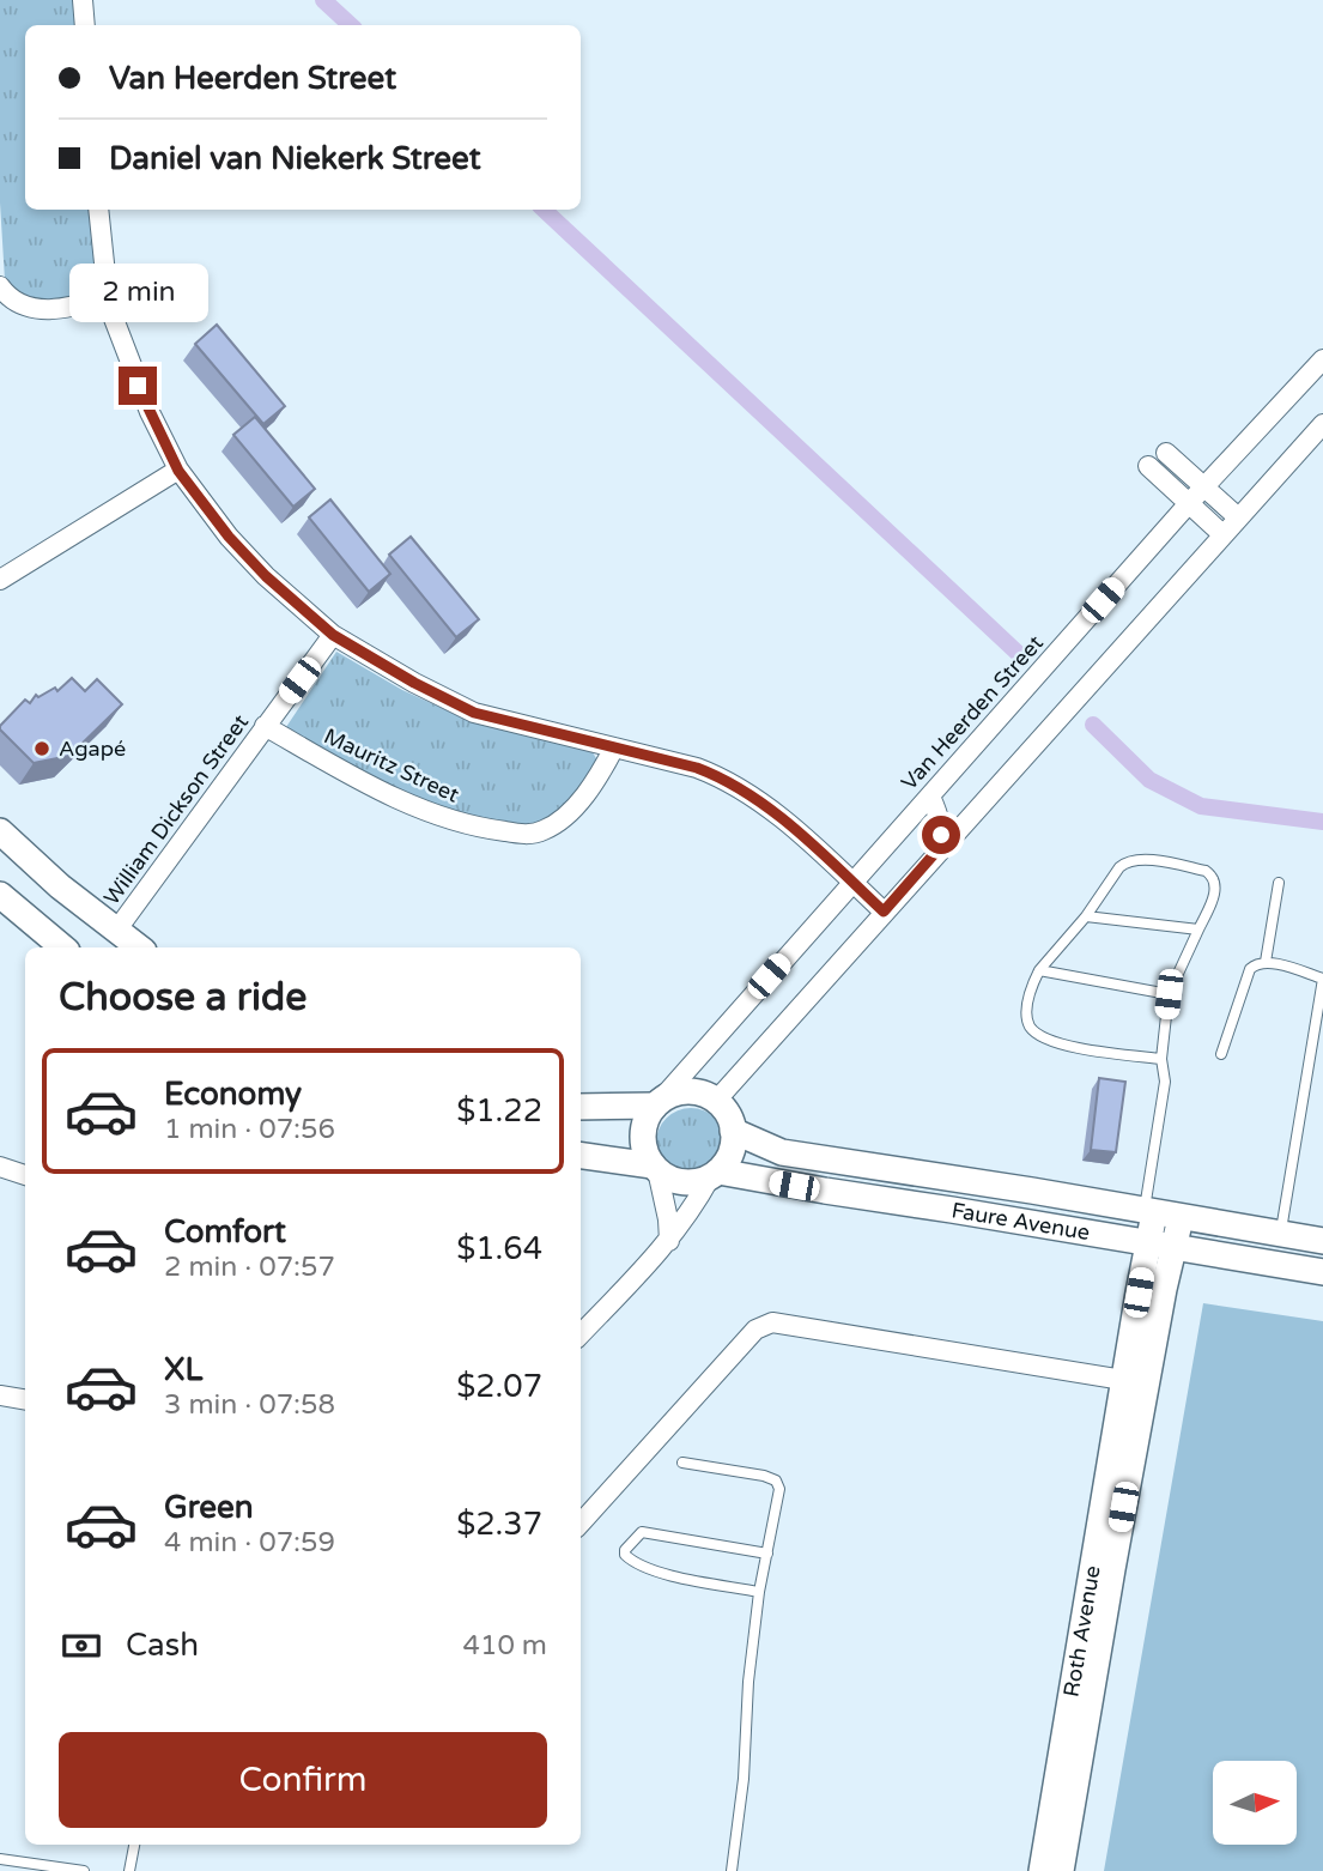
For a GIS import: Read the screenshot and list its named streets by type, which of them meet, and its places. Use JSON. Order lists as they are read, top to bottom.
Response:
{
  "streets": {
    "street": [
      "Van Heerden Street",
      "Mauritz Street",
      "William Dickson Street",
      "Faure Avenue",
      "Roth Avenue"
    ]
  },
  "crossings": [
    ["Van Heerden Street", "Faure Avenue"],
    ["Mauritz Street", "William Dickson Street"],
    ["Faure Avenue", "Roth Avenue"]
  ],
  "places": ["Agapé"],
  "north": "right",
  "page": {
    "banner": ["Van Heerden Street", "Daniel van Niekerk Street"],
    "bubble": "2 min",
    "heading": "Choose a ride",
    "list": [
      {
        "name": "Economy",
        "note": "1 min · 07:56",
        "value": "$1.22"
      },
      {
        "name": "Comfort",
        "note": "2 min · 07:57",
        "value": "$1.64"
      },
      {
        "name": "XL",
        "note": "3 min · 07:58",
        "value": "$2.07"
      },
      {
        "name": "Green",
        "note": "4 min · 07:59",
        "value": "$2.37"
      }
    ],
    "pay": ["Cash", "410 m"],
    "buttons": "Confirm"
  }
}
